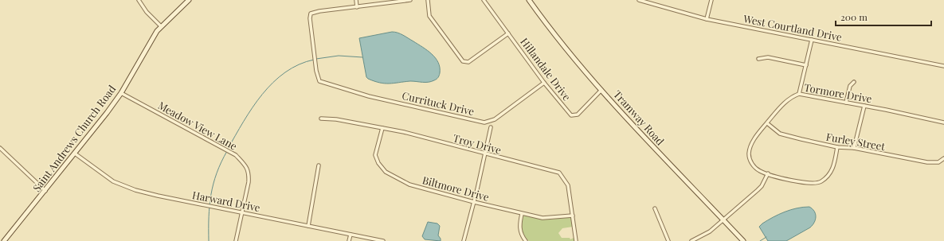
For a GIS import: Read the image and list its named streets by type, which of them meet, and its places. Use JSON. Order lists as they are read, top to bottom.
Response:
{
  "streets": {
    "main road": ["Tramway Road", "Saint Andrews Church Road"],
    "street": [
      "West Courtland Drive",
      "Hillandale Drive",
      "Tormore Drive",
      "Currituck Drive",
      "Meadow View Lane",
      "Furley Street",
      "Troy Drive",
      "Biltmore Drive",
      "Harward Drive"
    ]
  },
  "crossings": [
    ["Hillandale Drive", "Currituck Drive"],
    ["Hillandale Drive", "Tramway Road"],
    ["Tormore Drive", "Furley Street"],
    ["Meadow View Lane", "Saint Andrews Church Road"],
    ["Meadow View Lane", "Harward Drive"],
    ["Saint Andrews Church Road", "Harward Drive"],
    ["Troy Drive", "Biltmore Drive"]
  ],
  "scale_bar": "200 m"
}
